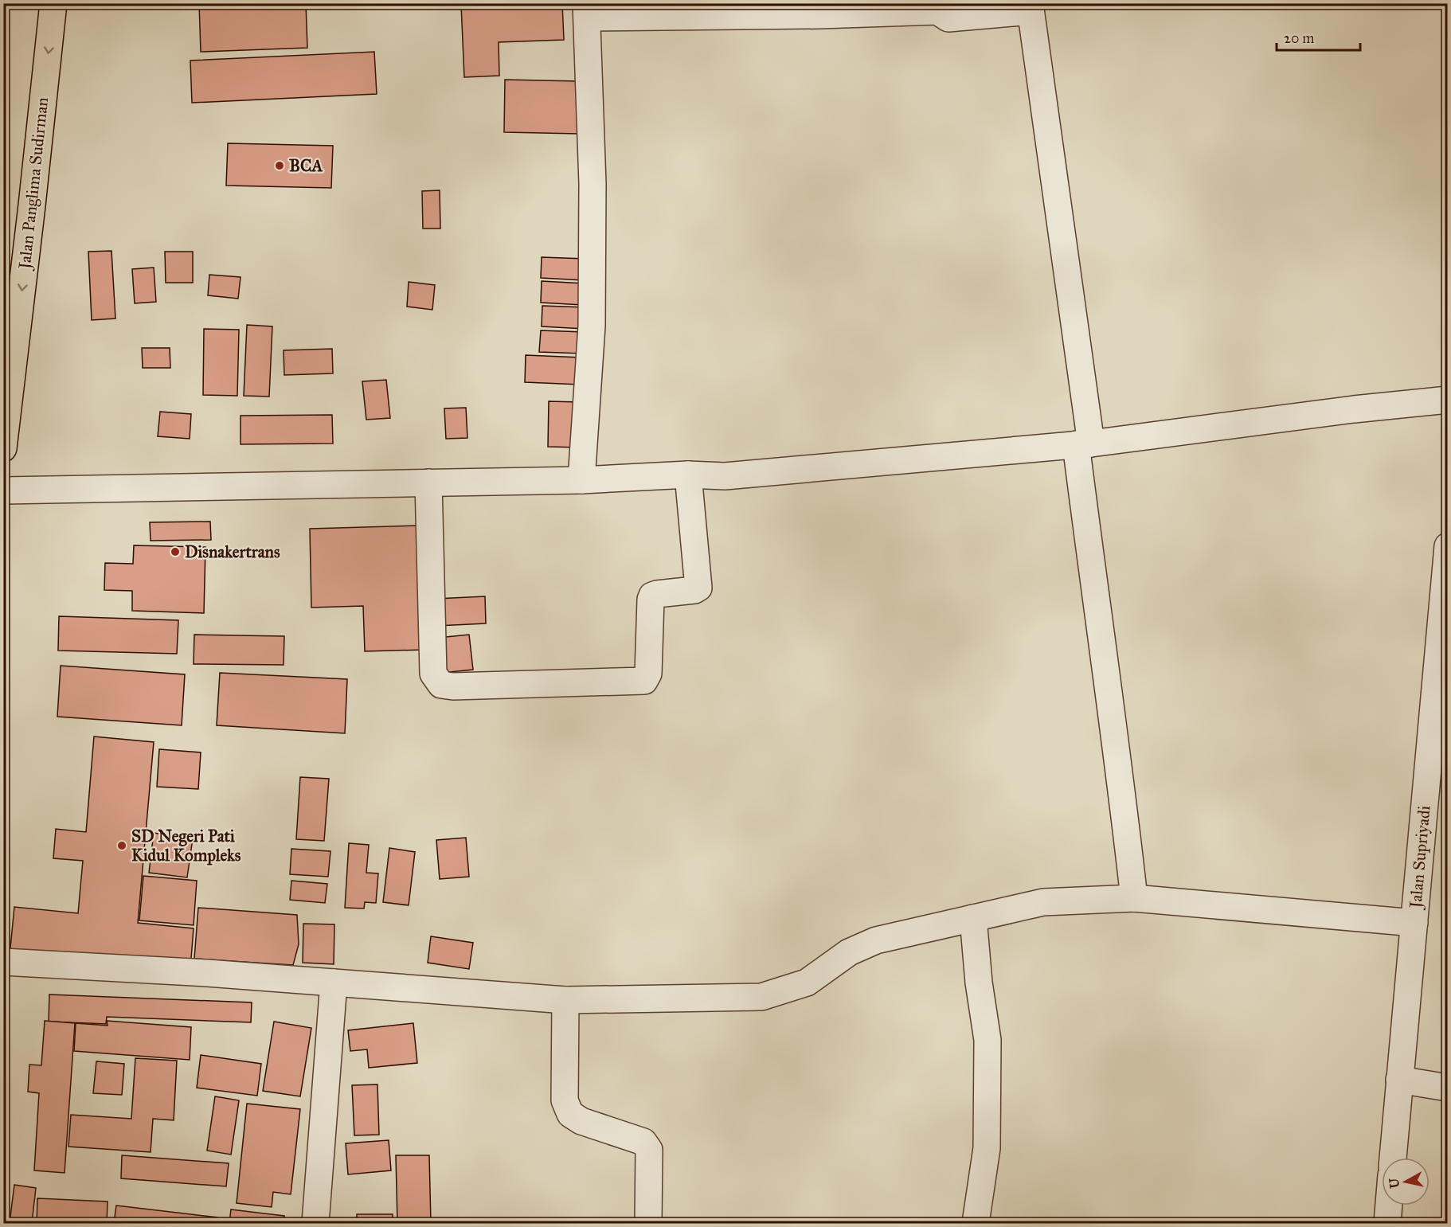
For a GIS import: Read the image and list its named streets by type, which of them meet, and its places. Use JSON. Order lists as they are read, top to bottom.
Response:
{
  "streets": {
    "main road": ["Jalan Panglima Sudirman"],
    "street": ["Jalan Supriyadi"]
  },
  "one_way": ["Jalan Panglima Sudirman"],
  "places": ["BCA", "Disnakertrans", "SD Negeri Pati Kidul Kompleks"],
  "scale_bar": "20 m",
  "north": "left"
}
